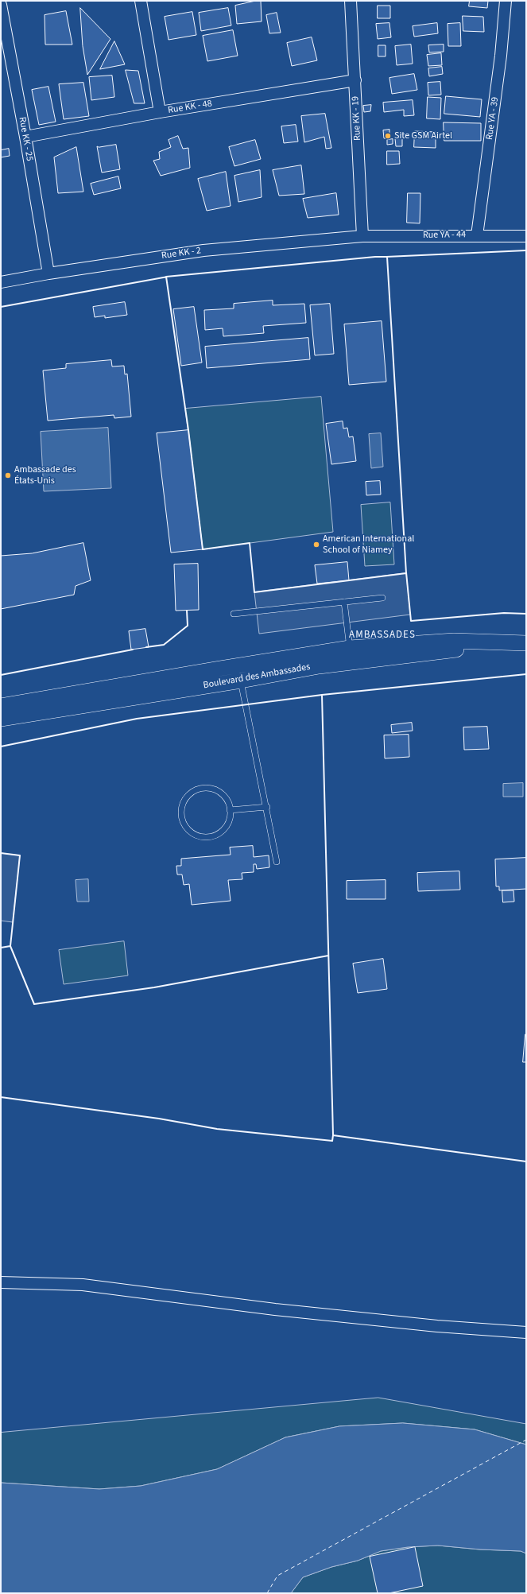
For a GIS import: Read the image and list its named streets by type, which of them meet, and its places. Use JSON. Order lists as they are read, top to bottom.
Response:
{
  "streets": {
    "main road": ["Boulevard des Ambassades"],
    "street": [
      "Rue KK - 48",
      "Rue KK - 19",
      "Rue YA - 39",
      "Rue KK - 25",
      "Rue YA - 44",
      "Rue KK - 2"
    ]
  },
  "crossings": [
    ["Rue KK - 48", "Rue KK - 19"],
    ["Rue KK - 48", "Rue KK - 25"],
    ["Rue KK - 19", "Rue YA - 44"],
    ["Rue KK - 19", "Rue KK - 2"],
    ["Rue YA - 39", "Rue YA - 44"],
    ["Rue KK - 25", "Rue KK - 2"],
    ["Rue YA - 44", "Rue KK - 2"]
  ],
  "districts": ["AMBASSADES"],
  "places": ["Site GSM Airtel", "Ambassade des États-Unis", "American International School of Niamey"]
}
